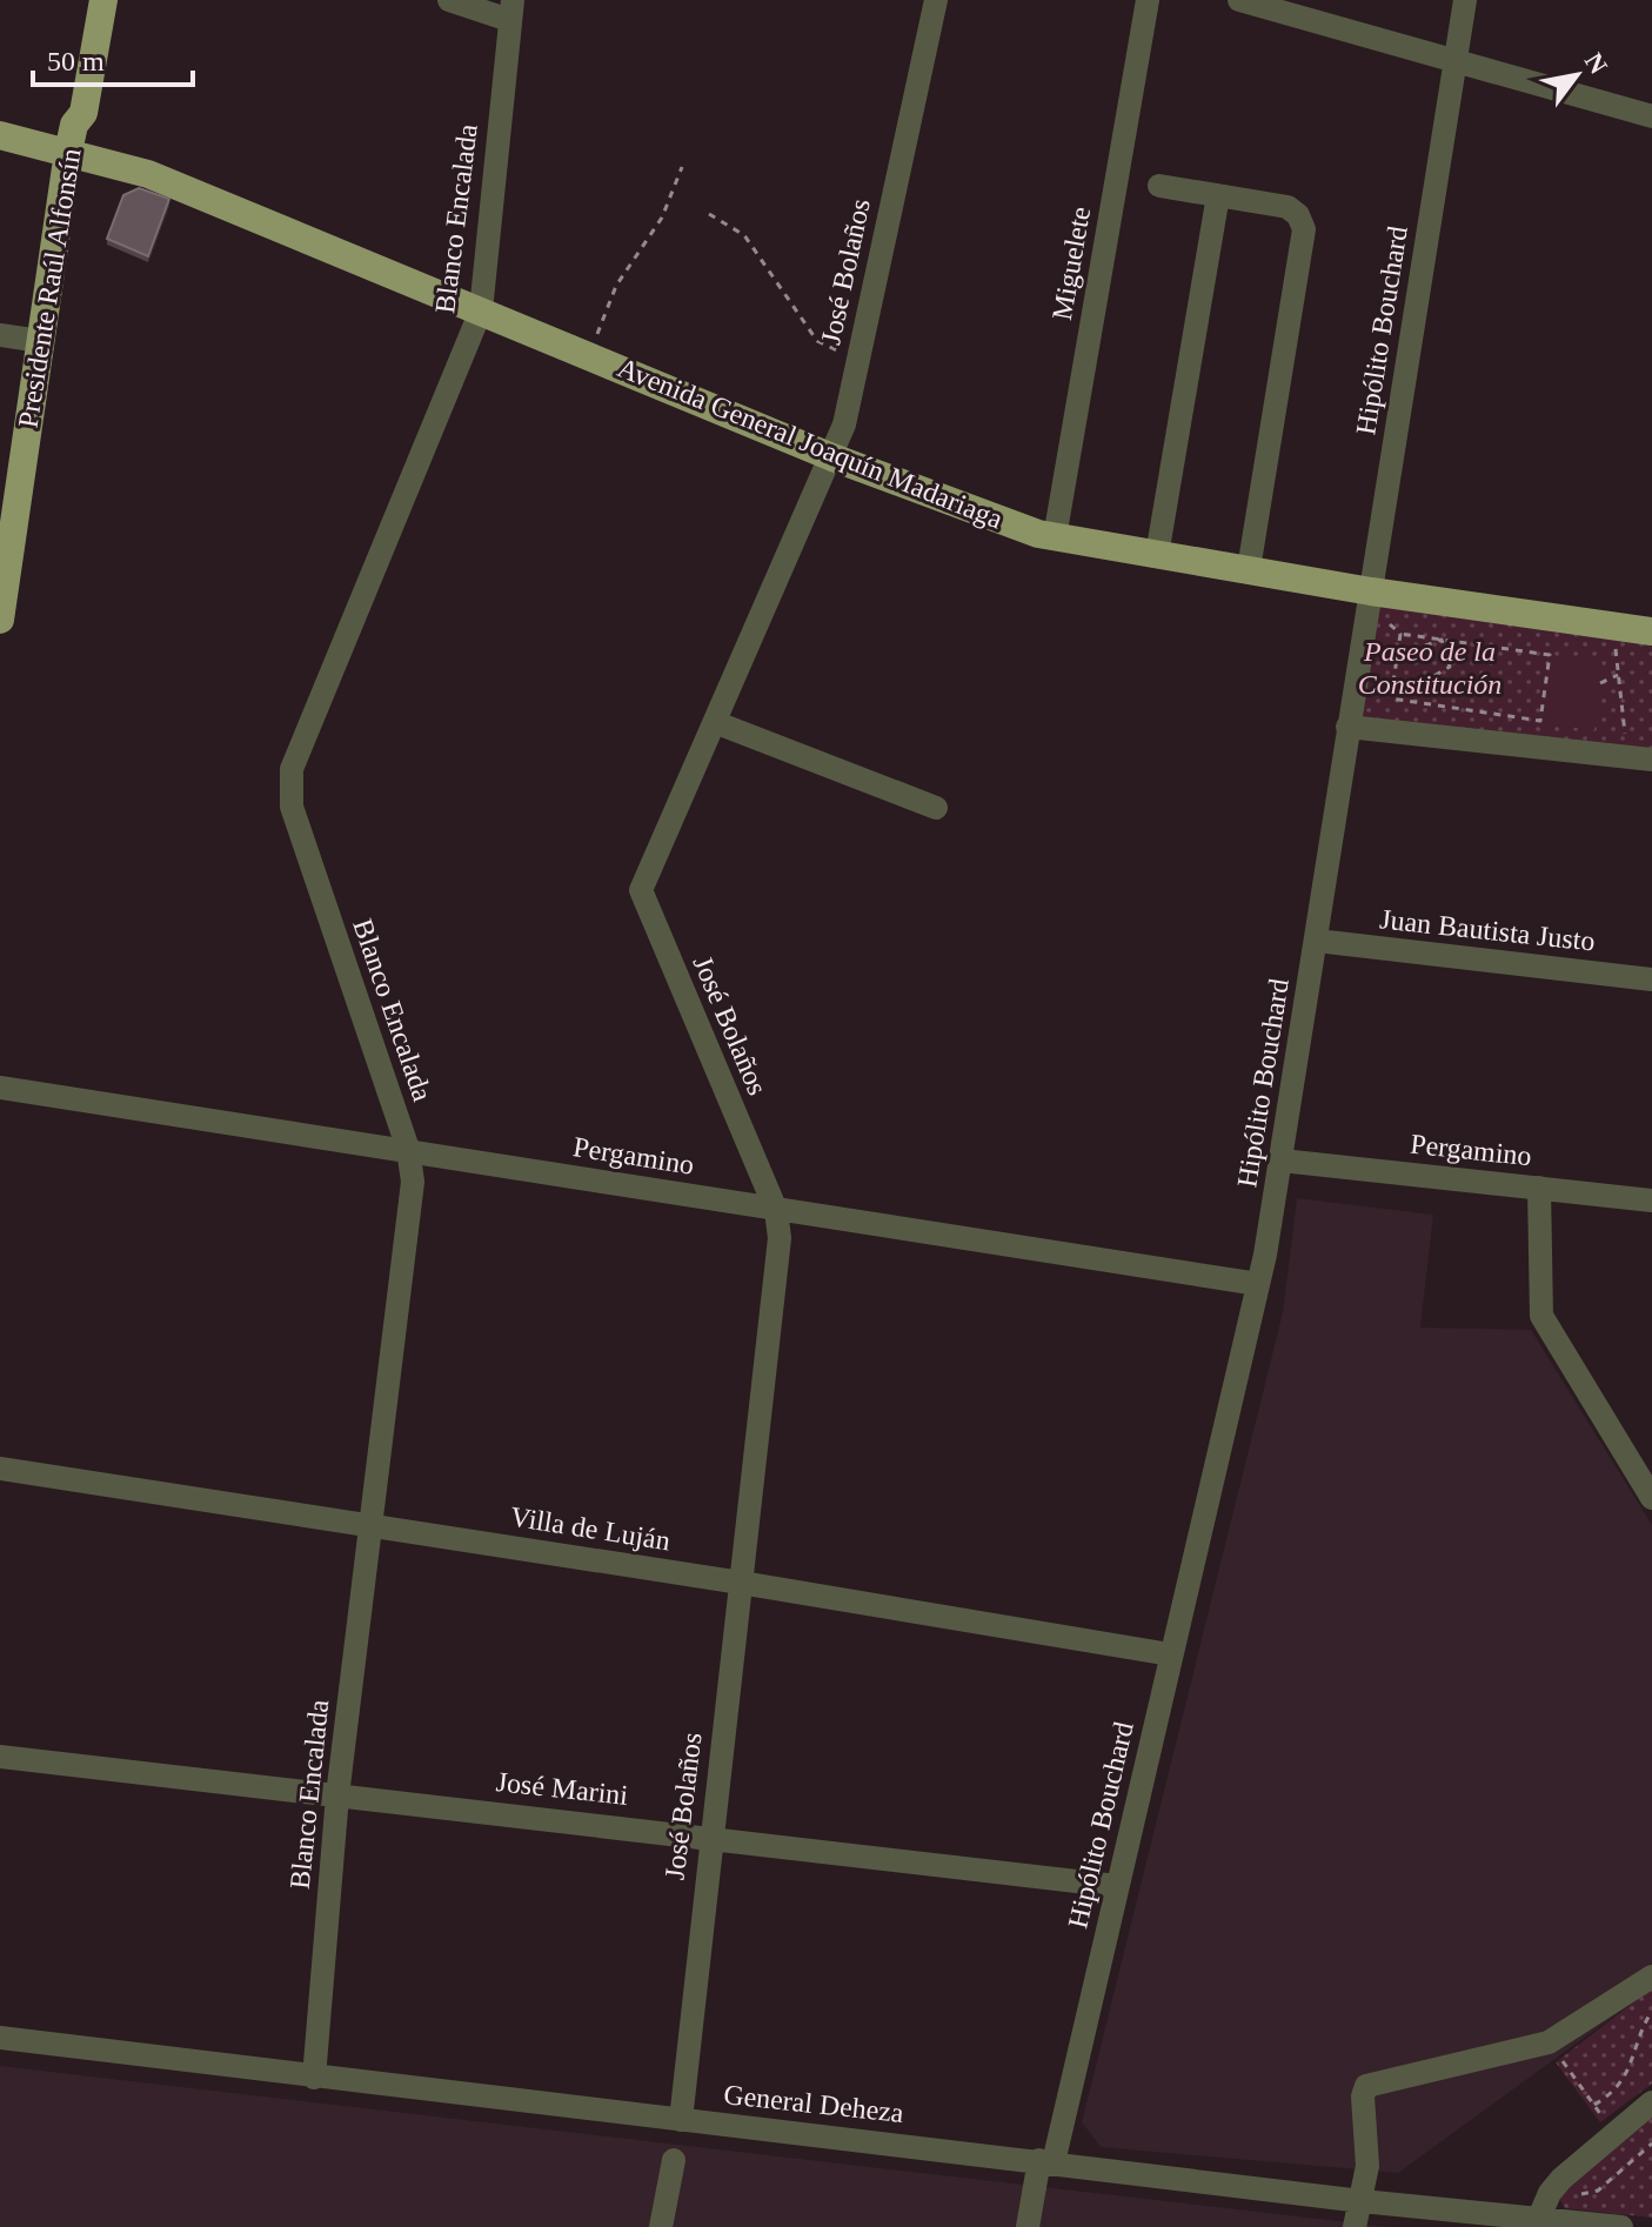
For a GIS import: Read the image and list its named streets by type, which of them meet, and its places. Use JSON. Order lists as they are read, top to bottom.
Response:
{
  "streets": {
    "main road": ["Presidente Raúl Alfonsín", "Avenida General Joaquín Madariaga"],
    "street": [
      "Blanco Encalada",
      "Miguelete",
      "José Bolaños",
      "Hipólito Bouchard",
      "Juan Bautista Justo",
      "Pergamino",
      "Villa de Luján",
      "José Marini",
      "General Deheza"
    ]
  },
  "crossings": [
    ["Blanco Encalada", "Avenida General Joaquín Madariaga"],
    ["Blanco Encalada", "Pergamino"],
    ["Blanco Encalada", "Villa de Luján"],
    ["Blanco Encalada", "José Marini"],
    ["Blanco Encalada", "General Deheza"],
    ["Miguelete", "Avenida General Joaquín Madariaga"],
    ["José Bolaños", "Avenida General Joaquín Madariaga"],
    ["José Bolaños", "Pergamino"],
    ["José Bolaños", "Villa de Luján"],
    ["José Bolaños", "José Marini"],
    ["José Bolaños", "General Deheza"],
    ["Presidente Raúl Alfonsín", "Avenida General Joaquín Madariaga"],
    ["Hipólito Bouchard", "Avenida General Joaquín Madariaga"],
    ["Hipólito Bouchard", "Juan Bautista Justo"],
    ["Hipólito Bouchard", "Pergamino"],
    ["Hipólito Bouchard", "Villa de Luján"],
    ["Hipólito Bouchard", "José Marini"],
    ["Hipólito Bouchard", "General Deheza"]
  ],
  "parks": ["Paseo de la Constitución"],
  "scale_bar": "50 m",
  "north": "top right"
}
